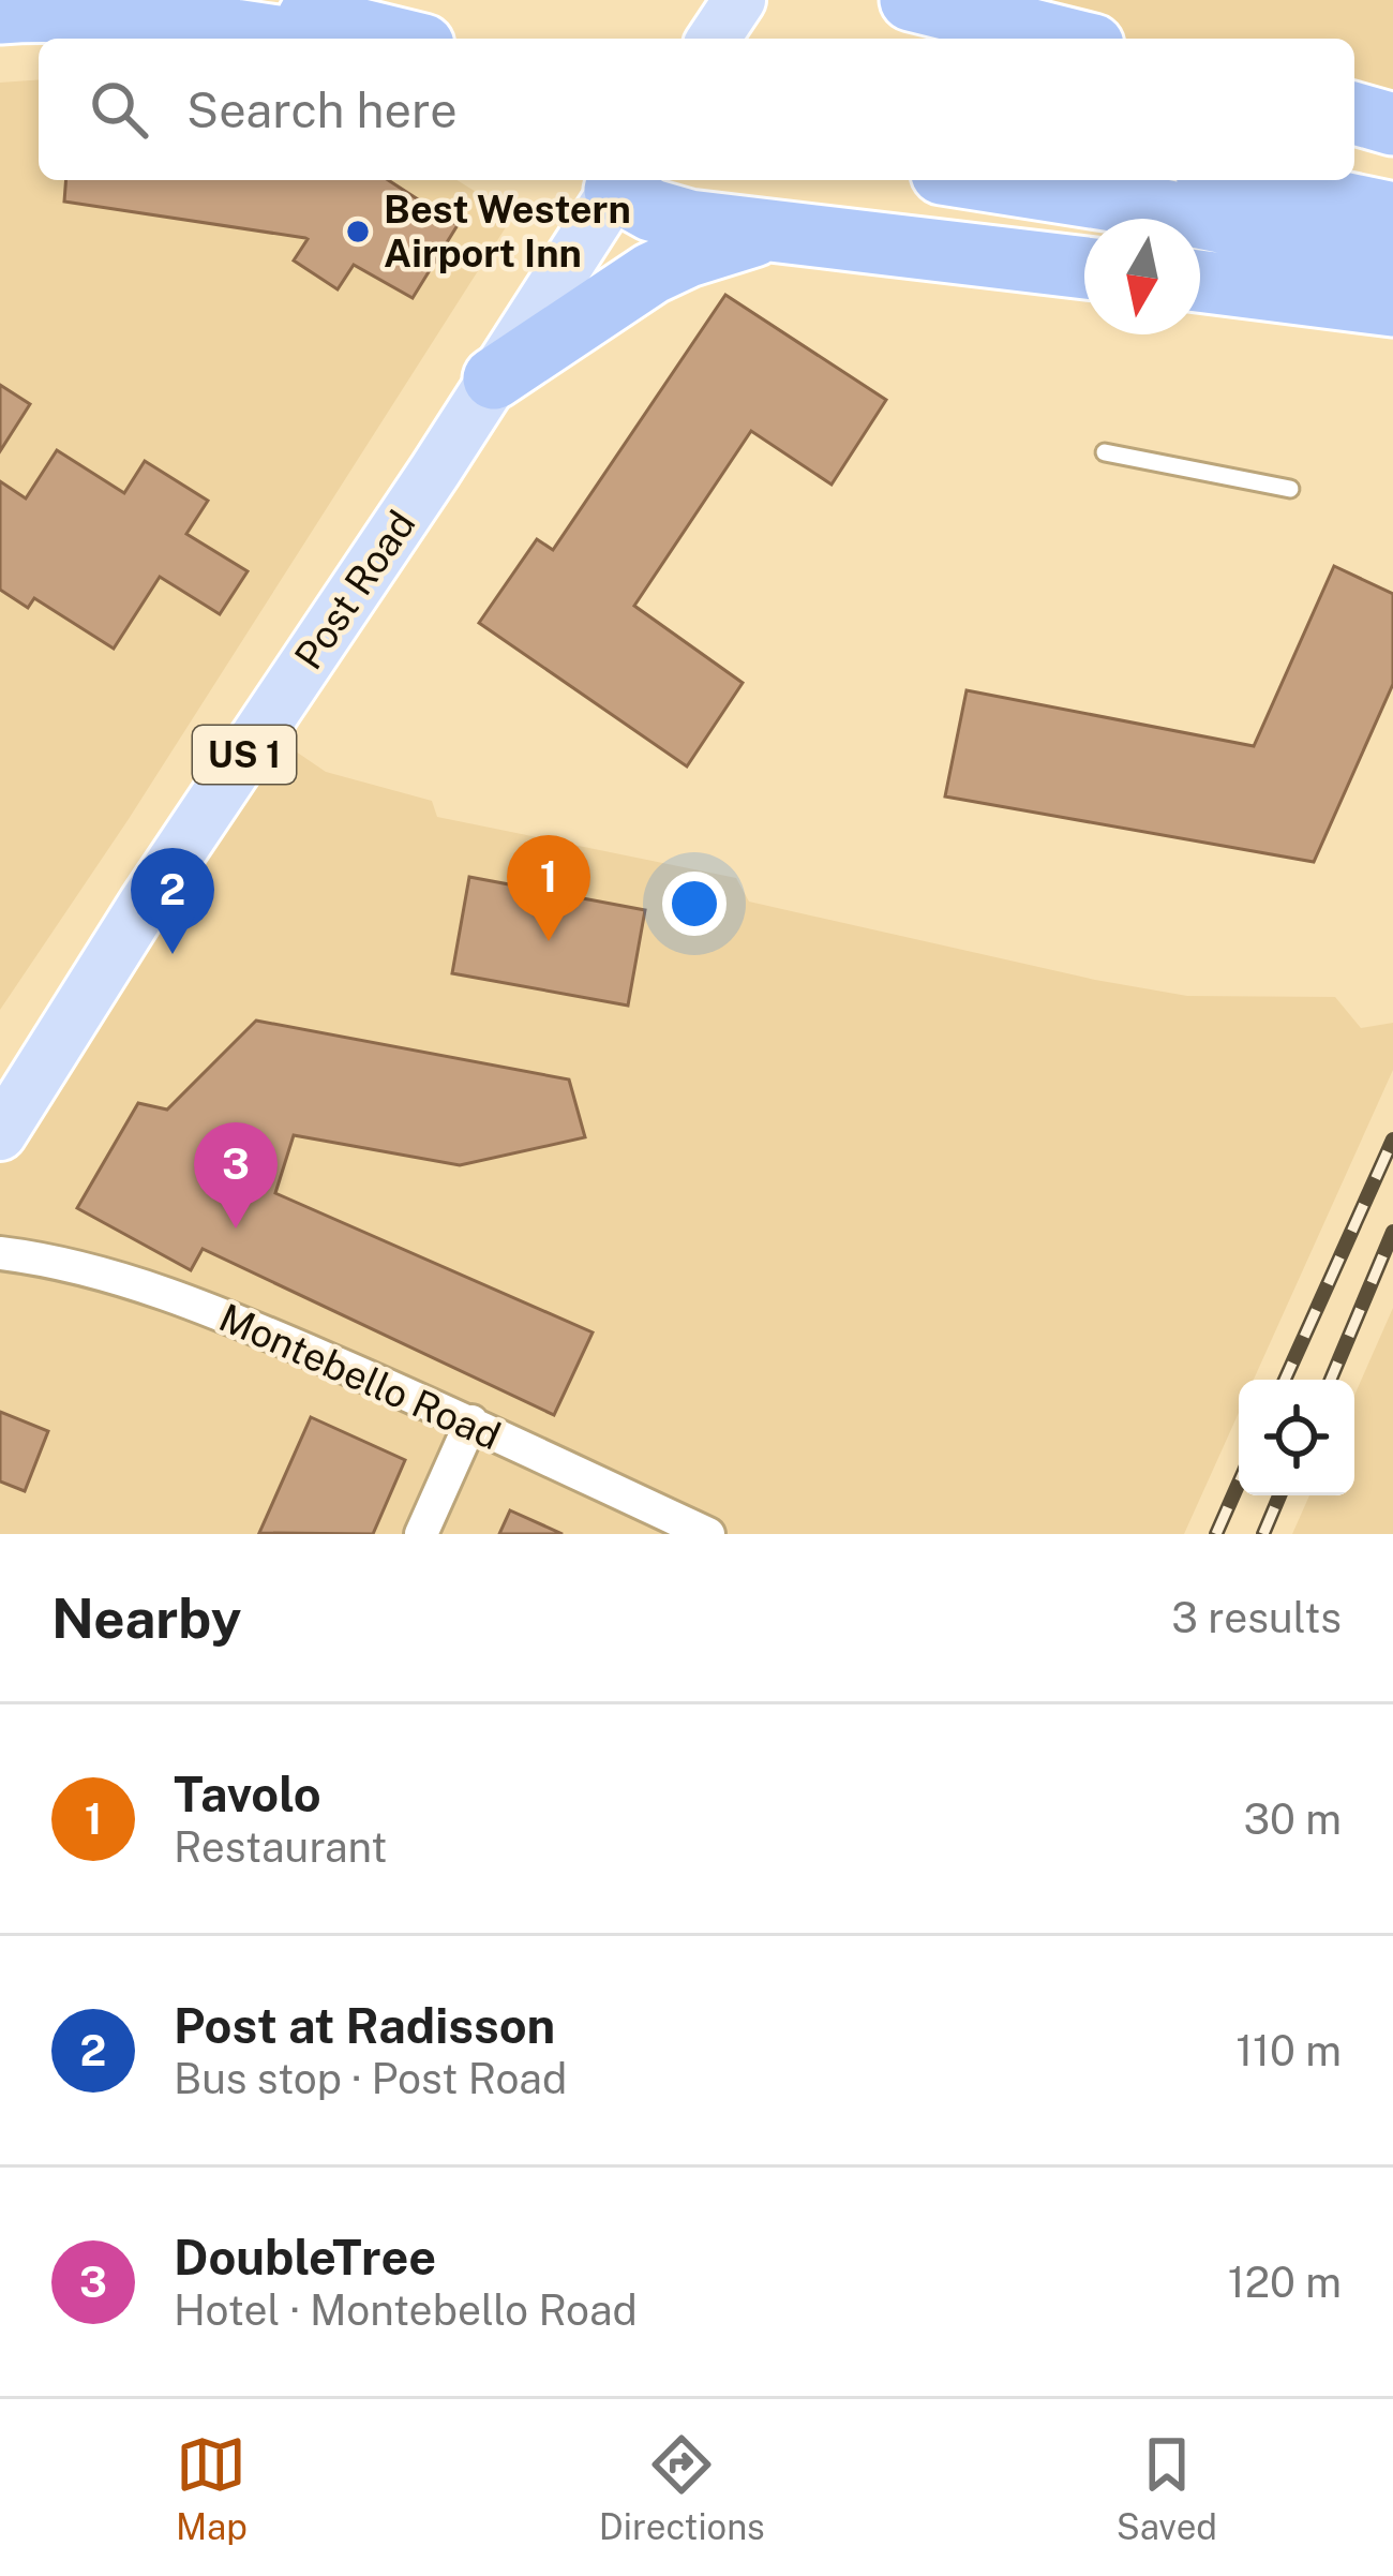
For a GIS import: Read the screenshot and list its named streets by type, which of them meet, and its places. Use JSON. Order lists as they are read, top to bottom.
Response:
{
  "streets": {
    "main road": ["Post Road", "US 1"],
    "street": ["Montebello Road"]
  },
  "places": ["Best Western Airport Inn"],
  "north": "bottom",
  "page": {
    "search": "Search here",
    "pins": ["1", "2", "3"],
    "heading": ["Nearby", "3 results"],
    "list": [
      {
        "mark": "1",
        "name": "Tavolo",
        "note": "Restaurant",
        "value": "30 m"
      },
      {
        "mark": "2",
        "name": "Post at Radisson",
        "note": "Bus stop · Post Road",
        "value": "110 m"
      },
      {
        "mark": "3",
        "name": "DoubleTree",
        "note": "Hotel · Montebello Road",
        "value": "120 m"
      }
    ],
    "nav": ["Map", "Directions", "Saved"]
  }
}
